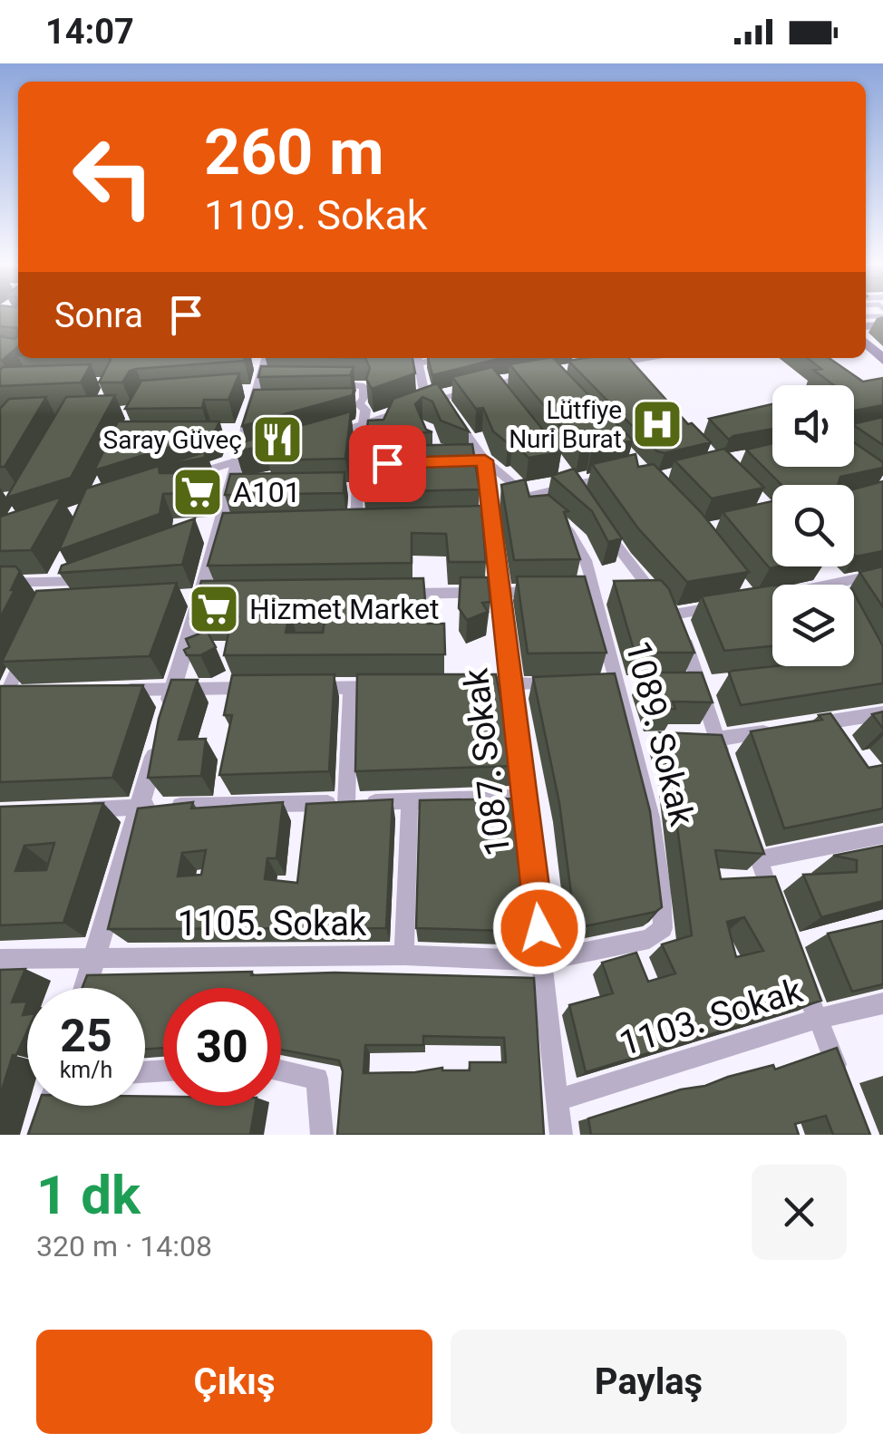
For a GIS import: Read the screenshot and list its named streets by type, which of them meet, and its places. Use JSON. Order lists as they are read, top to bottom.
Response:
{
  "streets": {
    "street": [
      "1089. Sokak",
      "1087. Sokak",
      "1105. Sokak",
      "1103. Sokak"
    ]
  },
  "crossings": [
    ["1089. Sokak", "1087. Sokak"],
    ["1089. Sokak", "1105. Sokak"],
    ["1087. Sokak", "1105. Sokak"],
    ["1087. Sokak", "1103. Sokak"]
  ],
  "places": {
    "hospital": ["Lütfiye Nuri Burat"],
    "restaurant": ["Saray Güveç"],
    "supermarket": ["A101", "Hizmet Market"]
  },
  "page": {
    "status": "14:07",
    "turn": ["260 m", "1109. Sokak"],
    "then": "Sonra",
    "speed": "25 km/h",
    "limit": "30",
    "heading": ["1 dk", "320 m · 14:08"],
    "buttons": ["Çıkış", "Paylaş"]
  }
}
